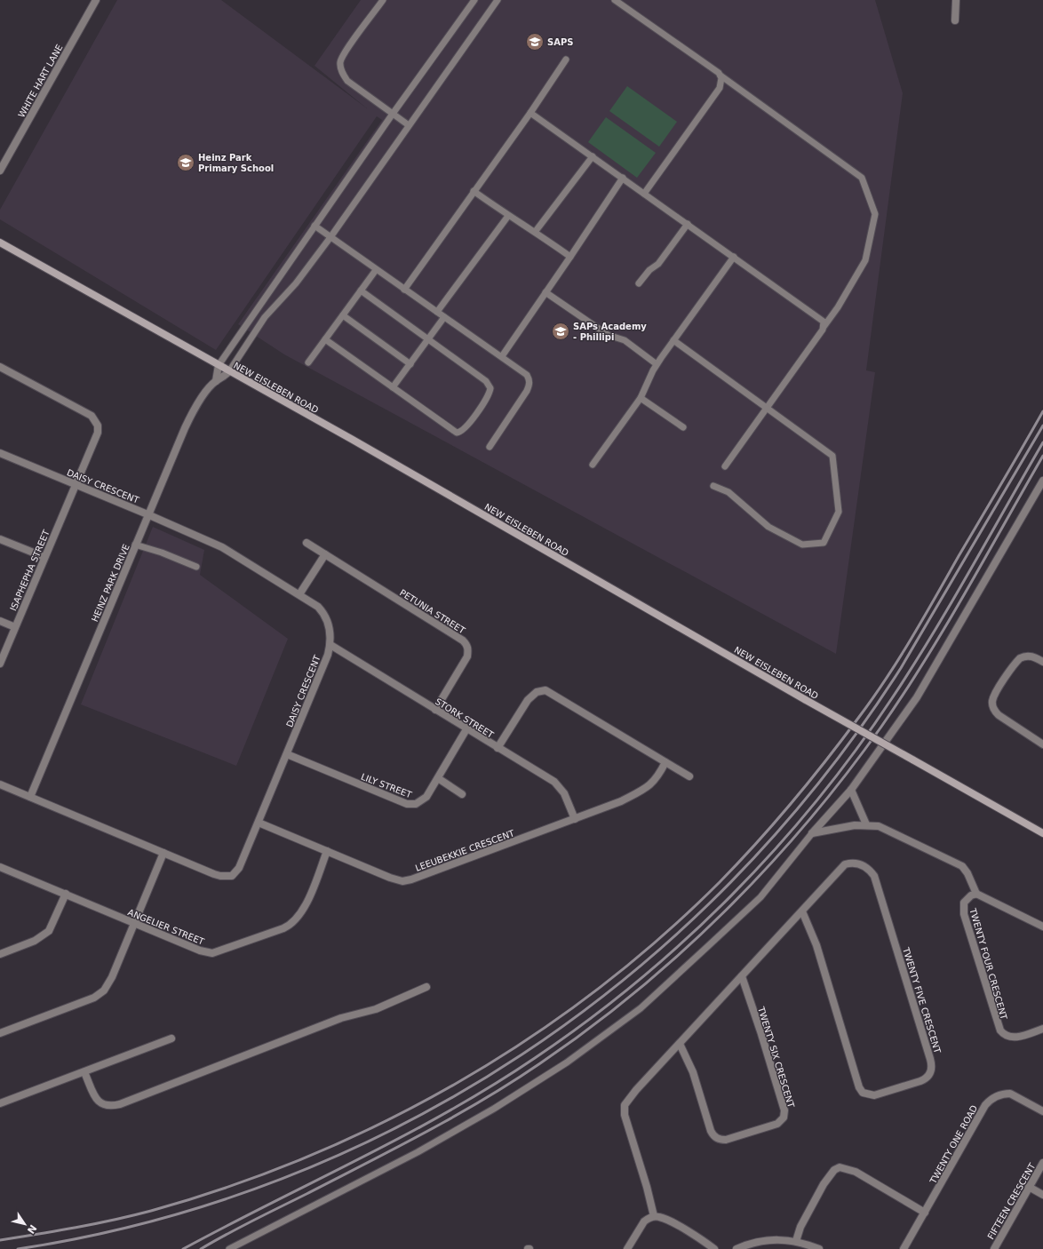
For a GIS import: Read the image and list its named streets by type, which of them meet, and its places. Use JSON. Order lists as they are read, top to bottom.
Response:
{
  "streets": {
    "main road": ["NEW EISLEBEN ROAD"],
    "street": [
      "WHITE HART LANE",
      "DAISY CRESCENT",
      "ISAPHEPHA STREET",
      "HEINZ PARK DRIVE",
      "PETUNIA STREET",
      "STORK STREET",
      "LILY STREET",
      "LEEUBEKKIE CRESCENT",
      "ANGELIER STREET",
      "TWENTY FOUR CRESCENT",
      "TWENTY FIVE CRESCENT",
      "TWENTY SIX CRESCENT",
      "TWENTY ONE ROAD",
      "FIFTEEN CRESCENT"
    ]
  },
  "crossings": [
    ["NEW EISLEBEN ROAD", "HEINZ PARK DRIVE"],
    ["DAISY CRESCENT", "ISAPHEPHA STREET"],
    ["DAISY CRESCENT", "HEINZ PARK DRIVE"],
    ["DAISY CRESCENT", "STORK STREET"],
    ["DAISY CRESCENT", "LILY STREET"],
    ["DAISY CRESCENT", "LEEUBEKKIE CRESCENT"],
    ["PETUNIA STREET", "STORK STREET"],
    ["STORK STREET", "LILY STREET"],
    ["STORK STREET", "LEEUBEKKIE CRESCENT"],
    ["LEEUBEKKIE CRESCENT", "ANGELIER STREET"],
    ["TWENTY FIVE CRESCENT", "TWENTY SIX CRESCENT"]
  ],
  "places": {
    "school or university": ["SAPS", "Heinz Park Primary School", "SAPs Academy - Phillipi"]
  },
  "north": "bottom right"
}
